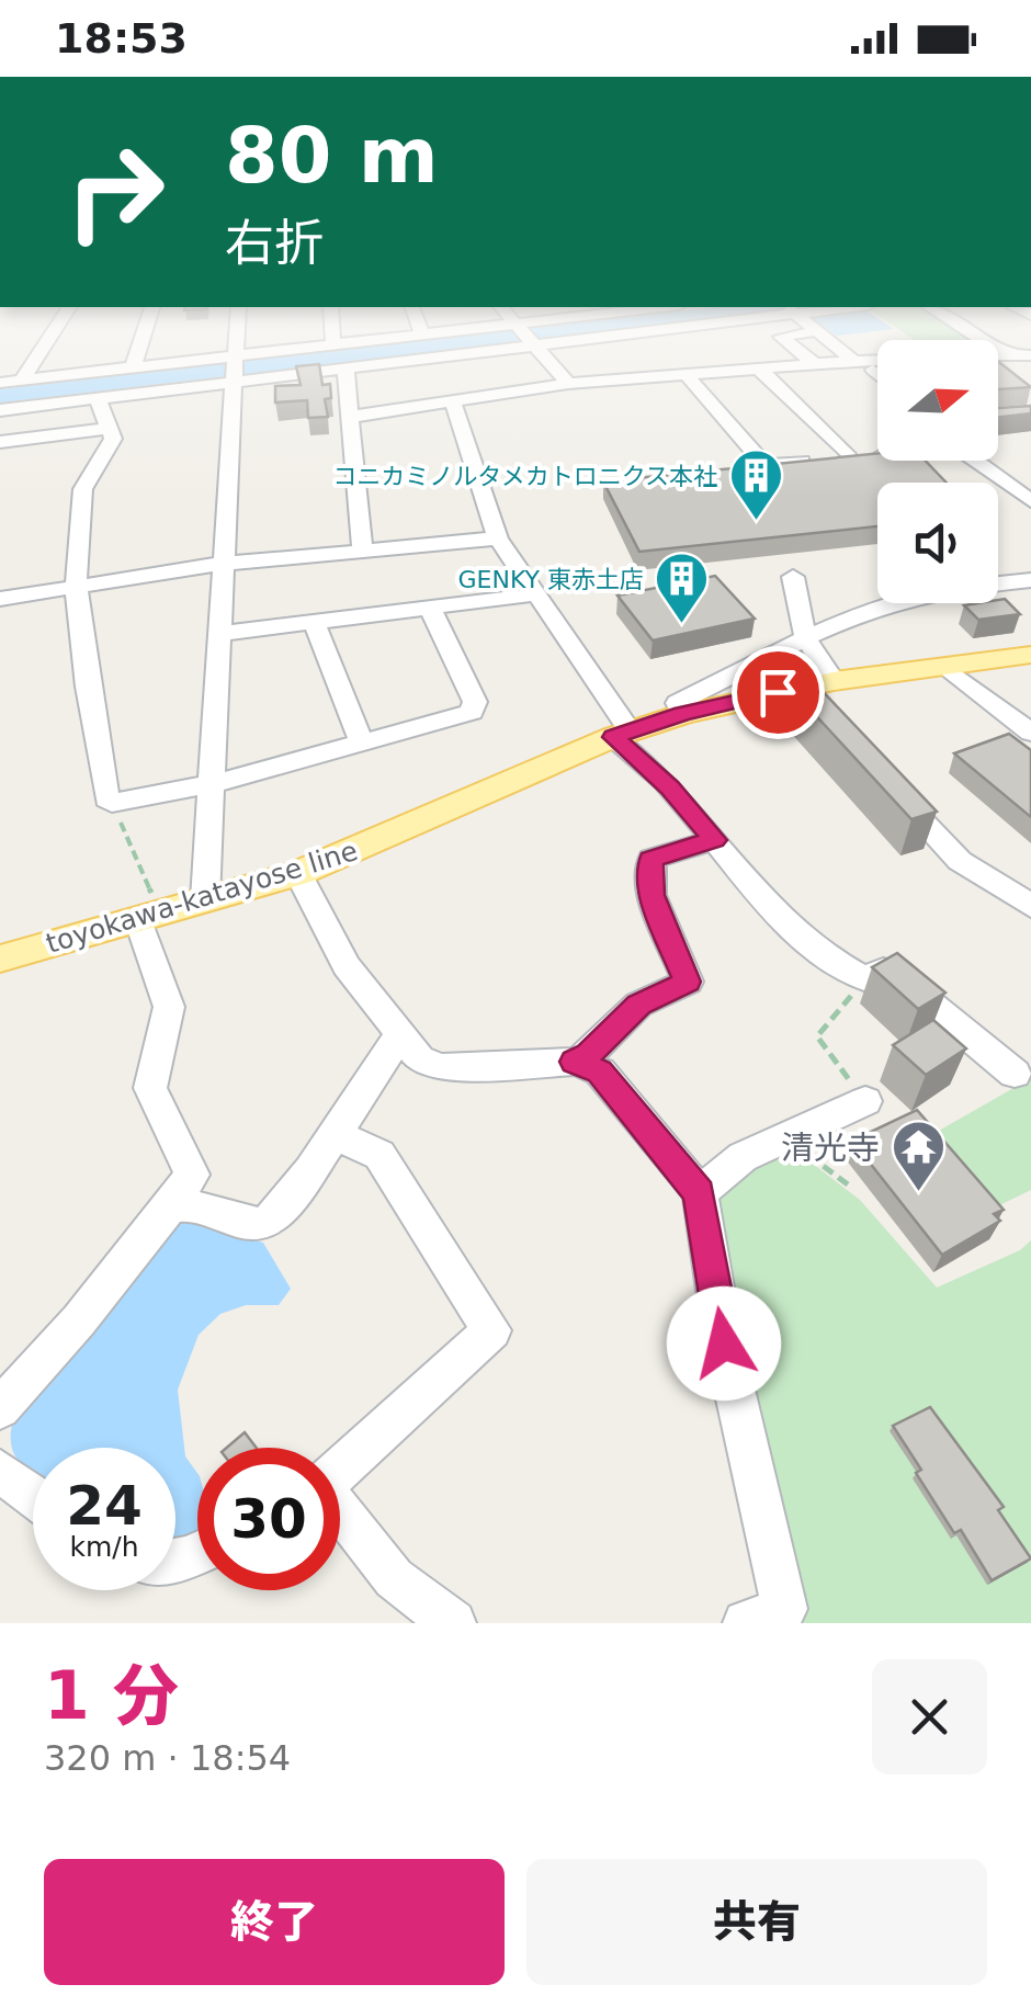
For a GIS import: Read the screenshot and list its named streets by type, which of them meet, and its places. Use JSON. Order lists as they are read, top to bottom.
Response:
{
  "streets": {
    "main road": ["toyokawa-katayose line"]
  },
  "places": {
    "building": ["コニカミノルタメカトロニクス本社", "GENKY 東赤土店"],
    "temple": ["清光寺"]
  },
  "north": "right",
  "page": {
    "status": "18:53",
    "turn": ["80 m", "右折"],
    "speed": "24 km/h",
    "limit": "30",
    "heading": ["1 分", "320 m · 18:54"],
    "buttons": ["終了", "共有"]
  }
}
